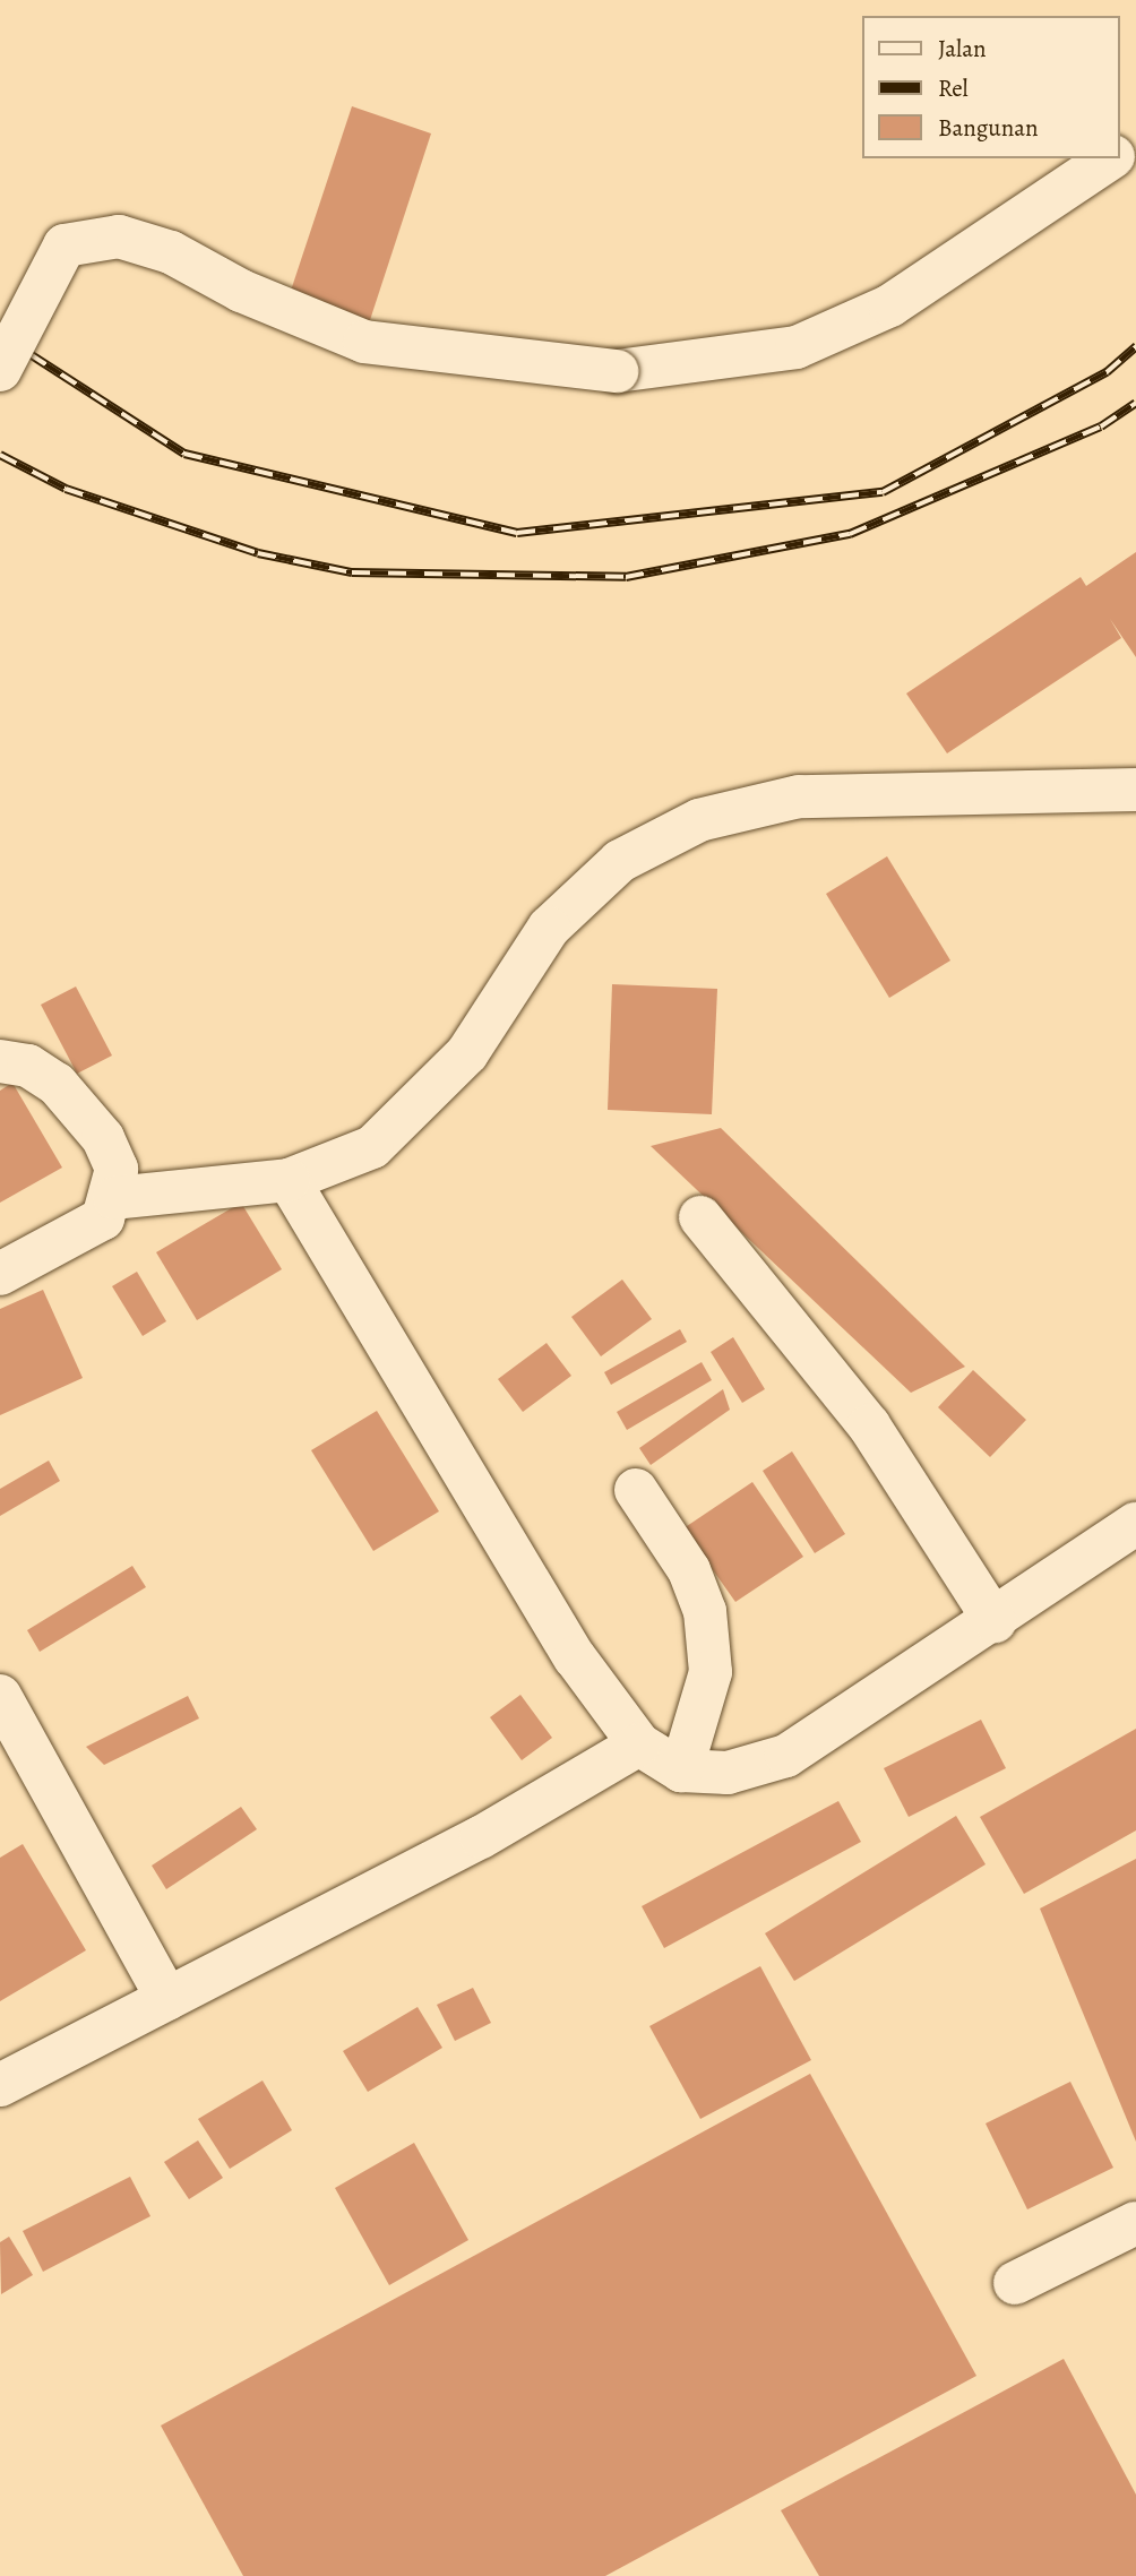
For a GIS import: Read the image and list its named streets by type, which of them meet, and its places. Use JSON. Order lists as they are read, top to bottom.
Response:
{
  "legend": ["Jalan", "Rel", "Bangunan"]
}
